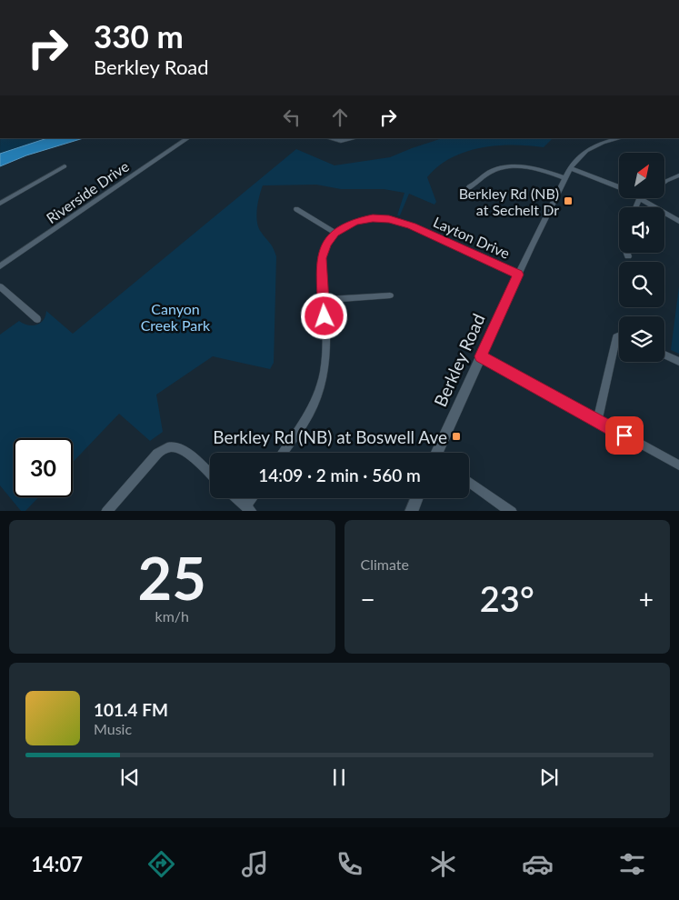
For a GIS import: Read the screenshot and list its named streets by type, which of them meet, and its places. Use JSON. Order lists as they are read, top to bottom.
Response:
{
  "streets": {
    "street": ["Riverside Drive", "Layton Drive", "Berkley Road"]
  },
  "crossings": [
    ["Layton Drive", "Berkley Road"]
  ],
  "parks": ["Canyon Creek Park"],
  "places": {
    "transit": ["Berkley Rd (NB) at Sechelt Dr", "Berkley Rd (NB) at Boswell Ave"]
  },
  "north": "top right",
  "page": {
    "turn": ["330 m", "Berkley Road"],
    "limit": "30",
    "trip": "14:09 · 2 min · 560 m",
    "tile": [
      ["25", "km/h"],
      "Climate"
    ],
    "heat": ["−", "23°", "+"],
    "song": ["101.4 FM", "Music"],
    "tabs": "14:07"
  }
}
